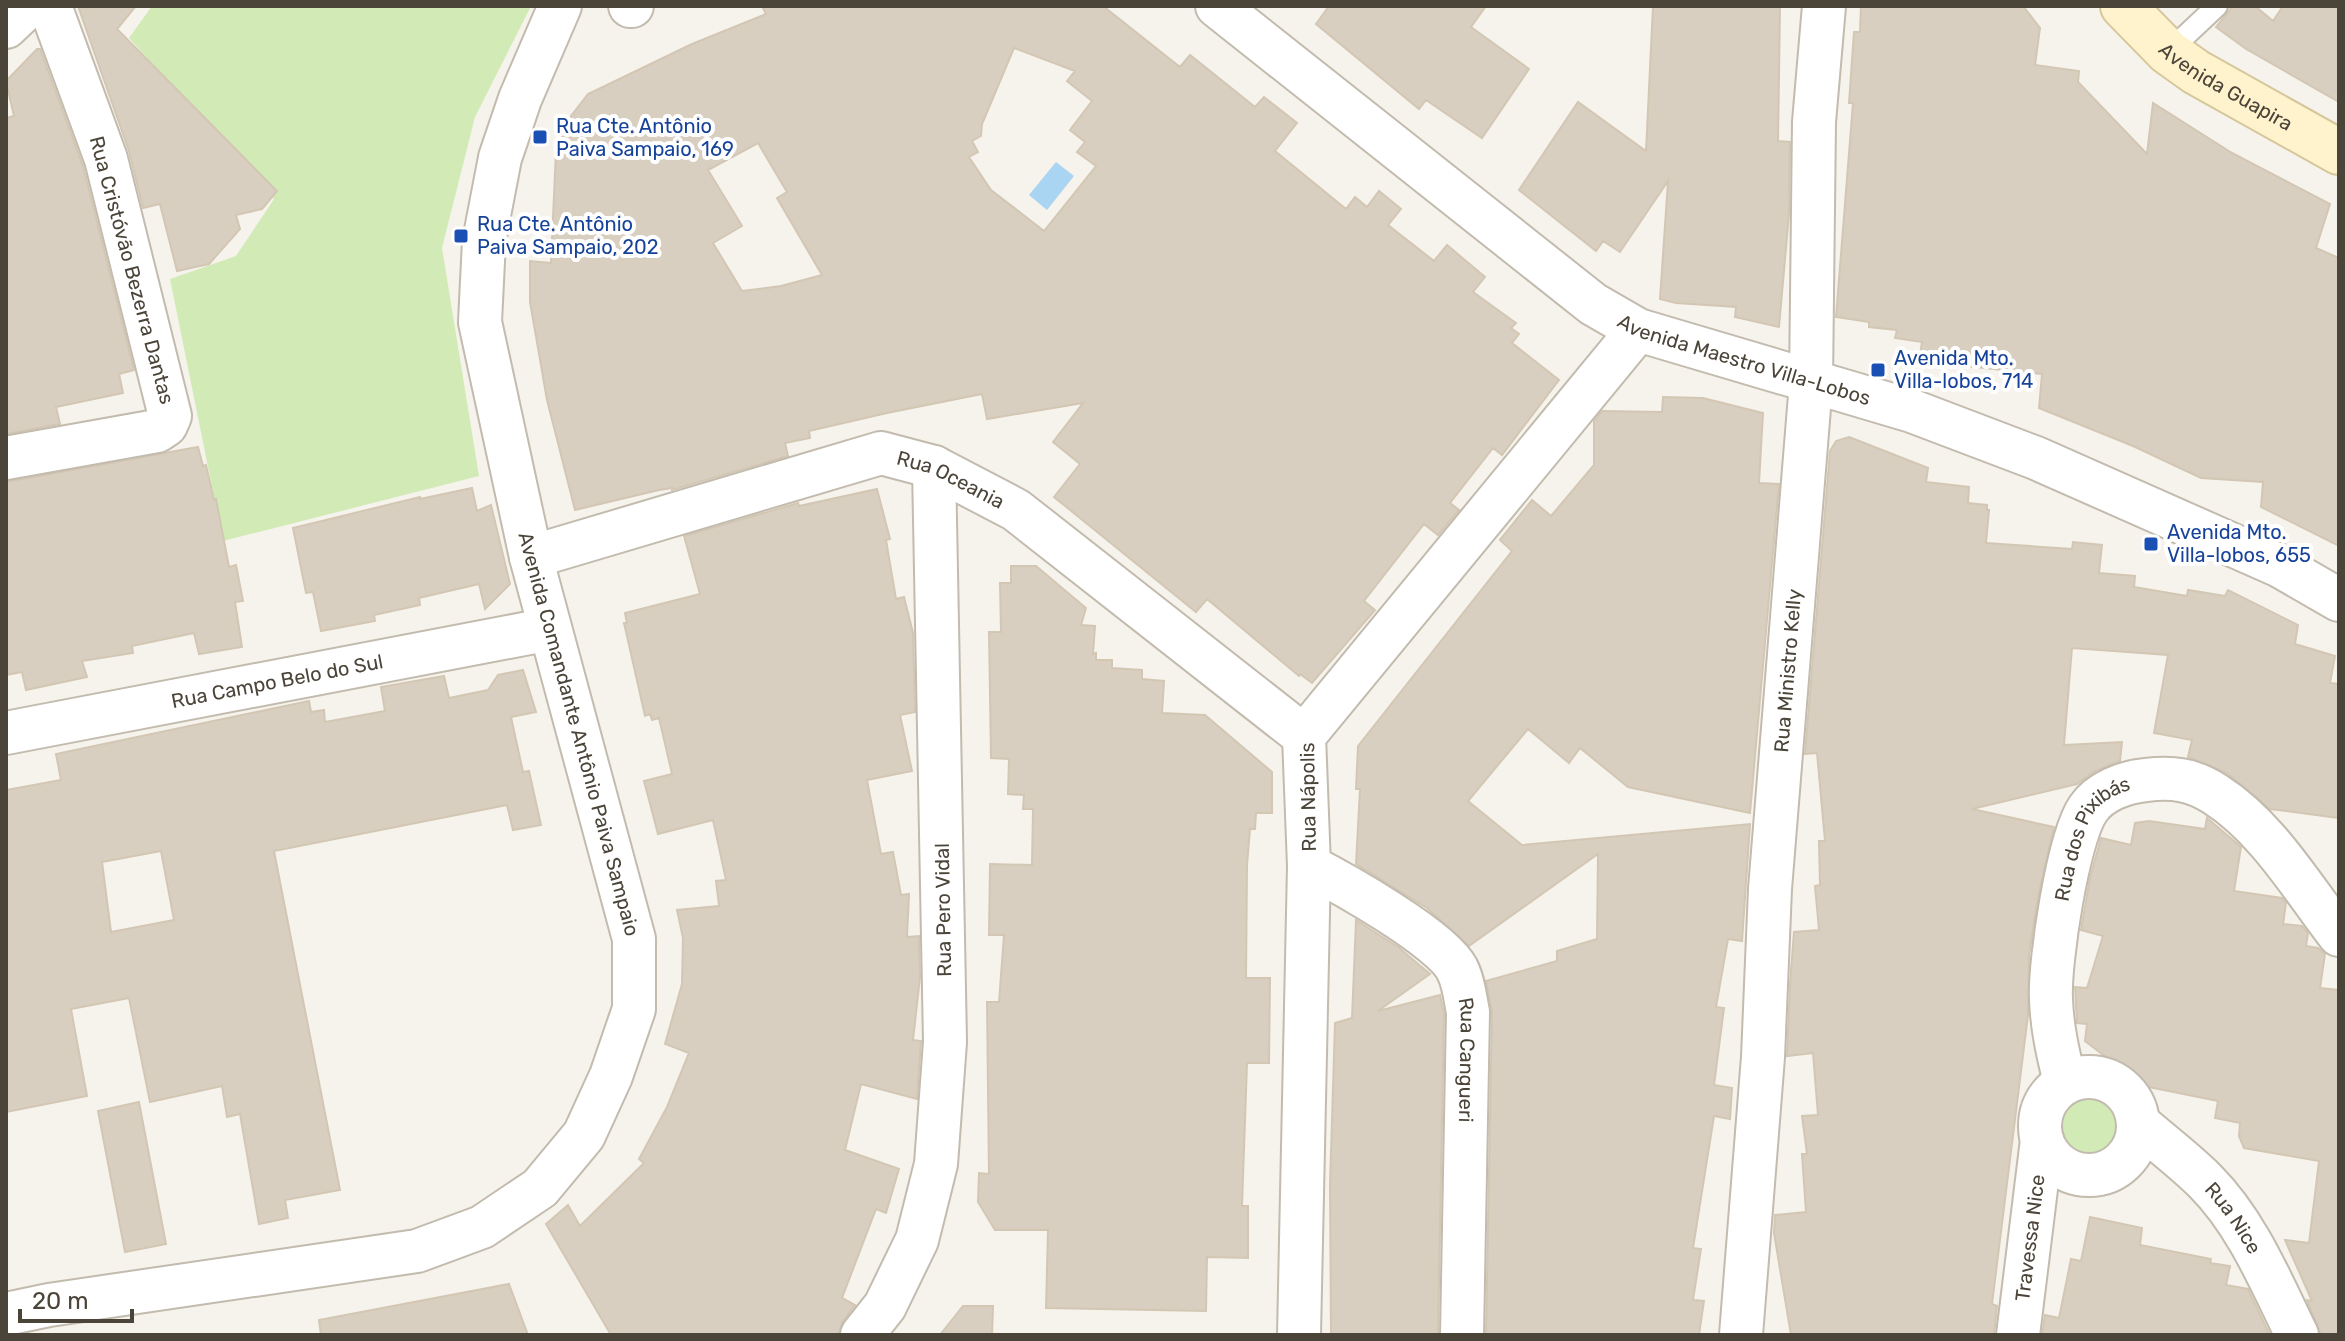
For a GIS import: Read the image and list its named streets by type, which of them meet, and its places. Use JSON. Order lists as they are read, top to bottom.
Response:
{
  "streets": {
    "main road": ["Avenida Guapira"],
    "street": [
      "Rua Cristóvão Bezerra Dantas",
      "Avenida Maestro Villa-Lobos",
      "Rua Oceania",
      "Rua Ministro Kelly",
      "Rua Campo Belo do Sul",
      "Avenida Comandante Antônio Paiva Sampaio",
      "Rua Nápolis",
      "Rua dos Pixibás",
      "Rua Pero Vidal",
      "Rua Cangueri",
      "Rua Nice",
      "Travessa Nice"
    ]
  },
  "crossings": [
    ["Avenida Maestro Villa-Lobos", "Rua Ministro Kelly"],
    ["Avenida Maestro Villa-Lobos", "Rua Nápolis"],
    ["Rua Oceania", "Avenida Comandante Antônio Paiva Sampaio"],
    ["Rua Oceania", "Rua Nápolis"],
    ["Rua Oceania", "Rua Pero Vidal"],
    ["Rua Campo Belo do Sul", "Avenida Comandante Antônio Paiva Sampaio"],
    ["Rua Nápolis", "Rua Cangueri"],
    ["Rua dos Pixibás", "Rua Nice"],
    ["Rua dos Pixibás", "Travessa Nice"],
    ["Rua Nice", "Travessa Nice"]
  ],
  "places": {
    "transit": [
      "Rua Cte. Antônio Paiva Sampaio, 169",
      "Rua Cte. Antônio Paiva Sampaio, 202",
      "Avenida Mto. Villa-lobos, 714",
      "Avenida Mto. Villa-lobos, 655"
    ]
  },
  "scale_bar": "20 m"
}
